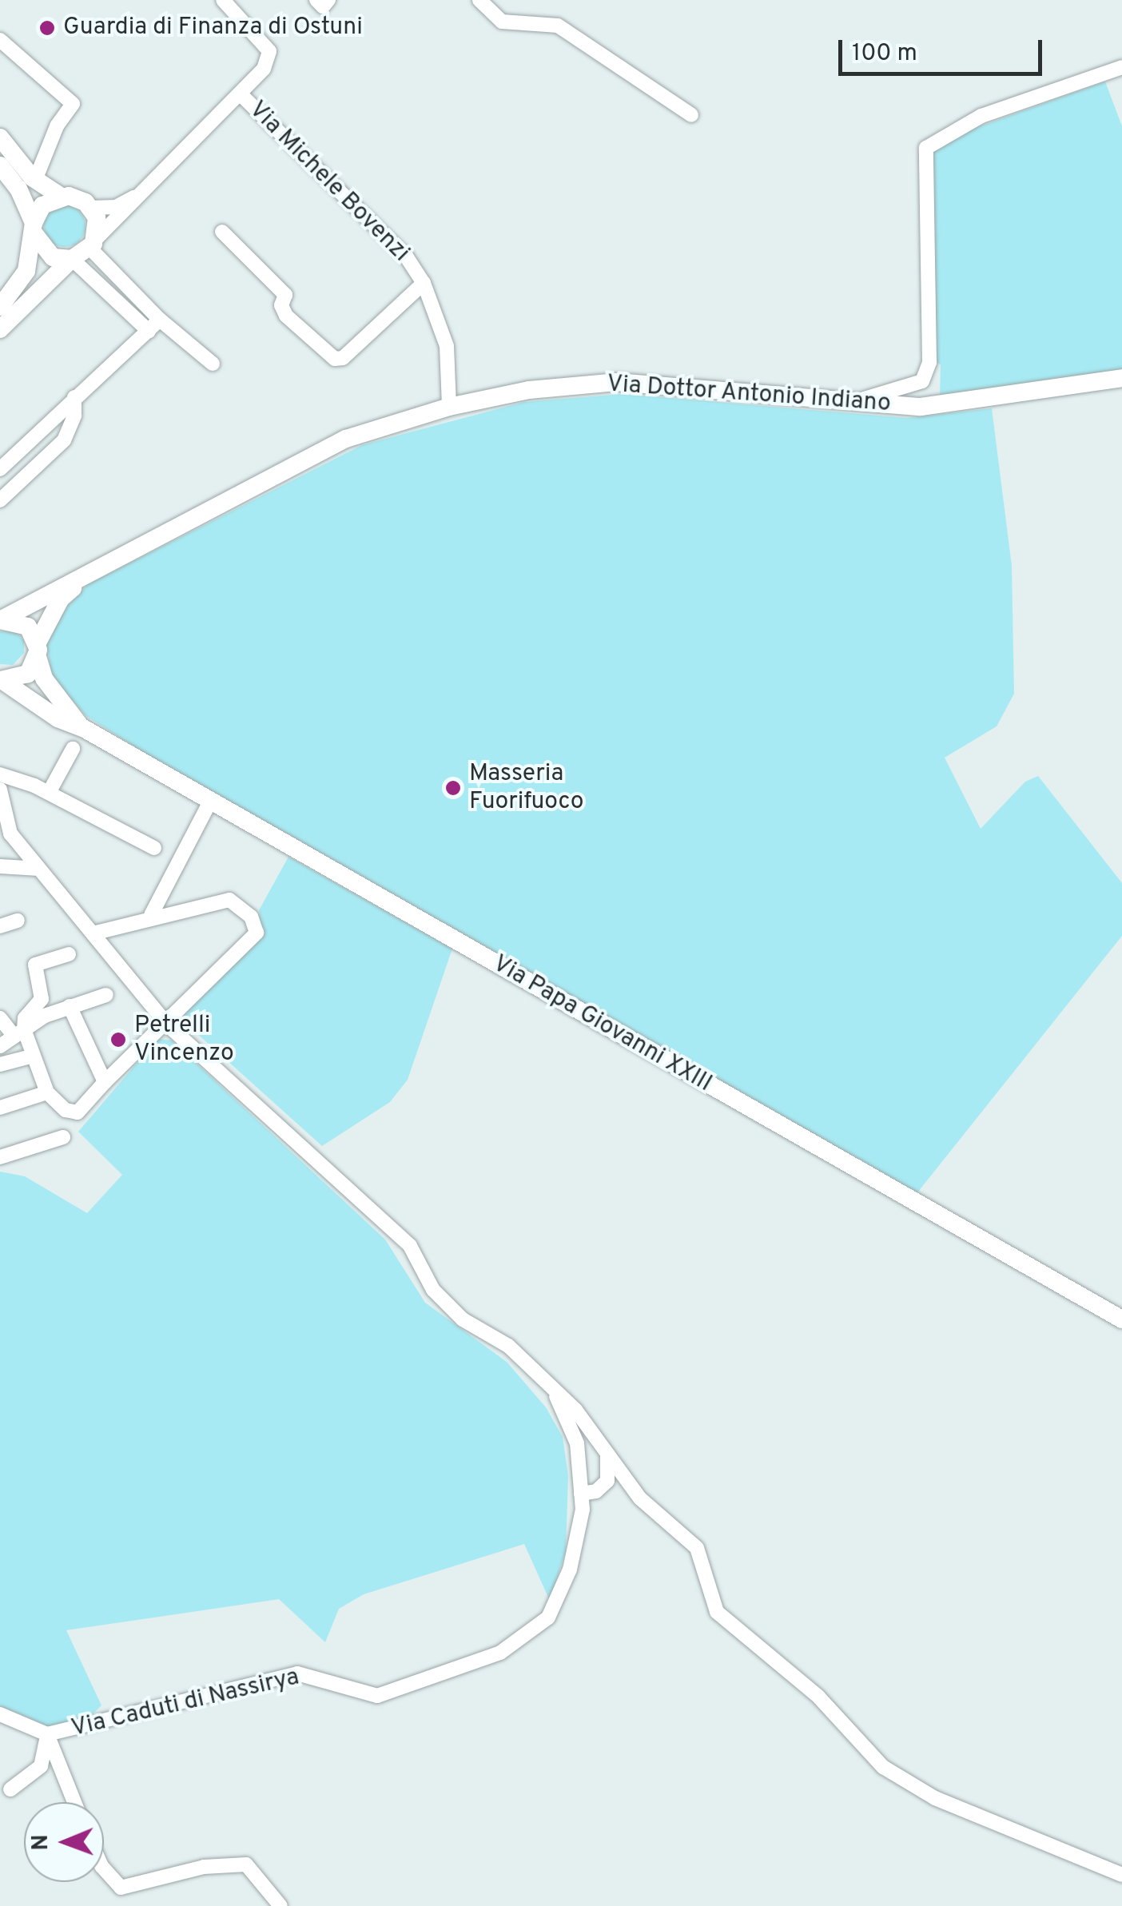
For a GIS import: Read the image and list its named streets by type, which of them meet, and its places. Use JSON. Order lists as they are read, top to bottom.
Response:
{
  "streets": {
    "main road": ["Via Dottor Antonio Indiano", "Via Papa Giovanni XXIII"],
    "street": ["Via Michele Bovenzi", "Via Caduti di Nassirya"]
  },
  "crossings": [
    ["Via Michele Bovenzi", "Via Dottor Antonio Indiano"],
    ["Via Dottor Antonio Indiano", "Via Papa Giovanni XXIII"]
  ],
  "places": ["Guardia di Finanza di Ostuni", "Masseria Fuorifuoco", "Petrelli Vincenzo"],
  "scale_bar": "100 m",
  "north": "left"
}
